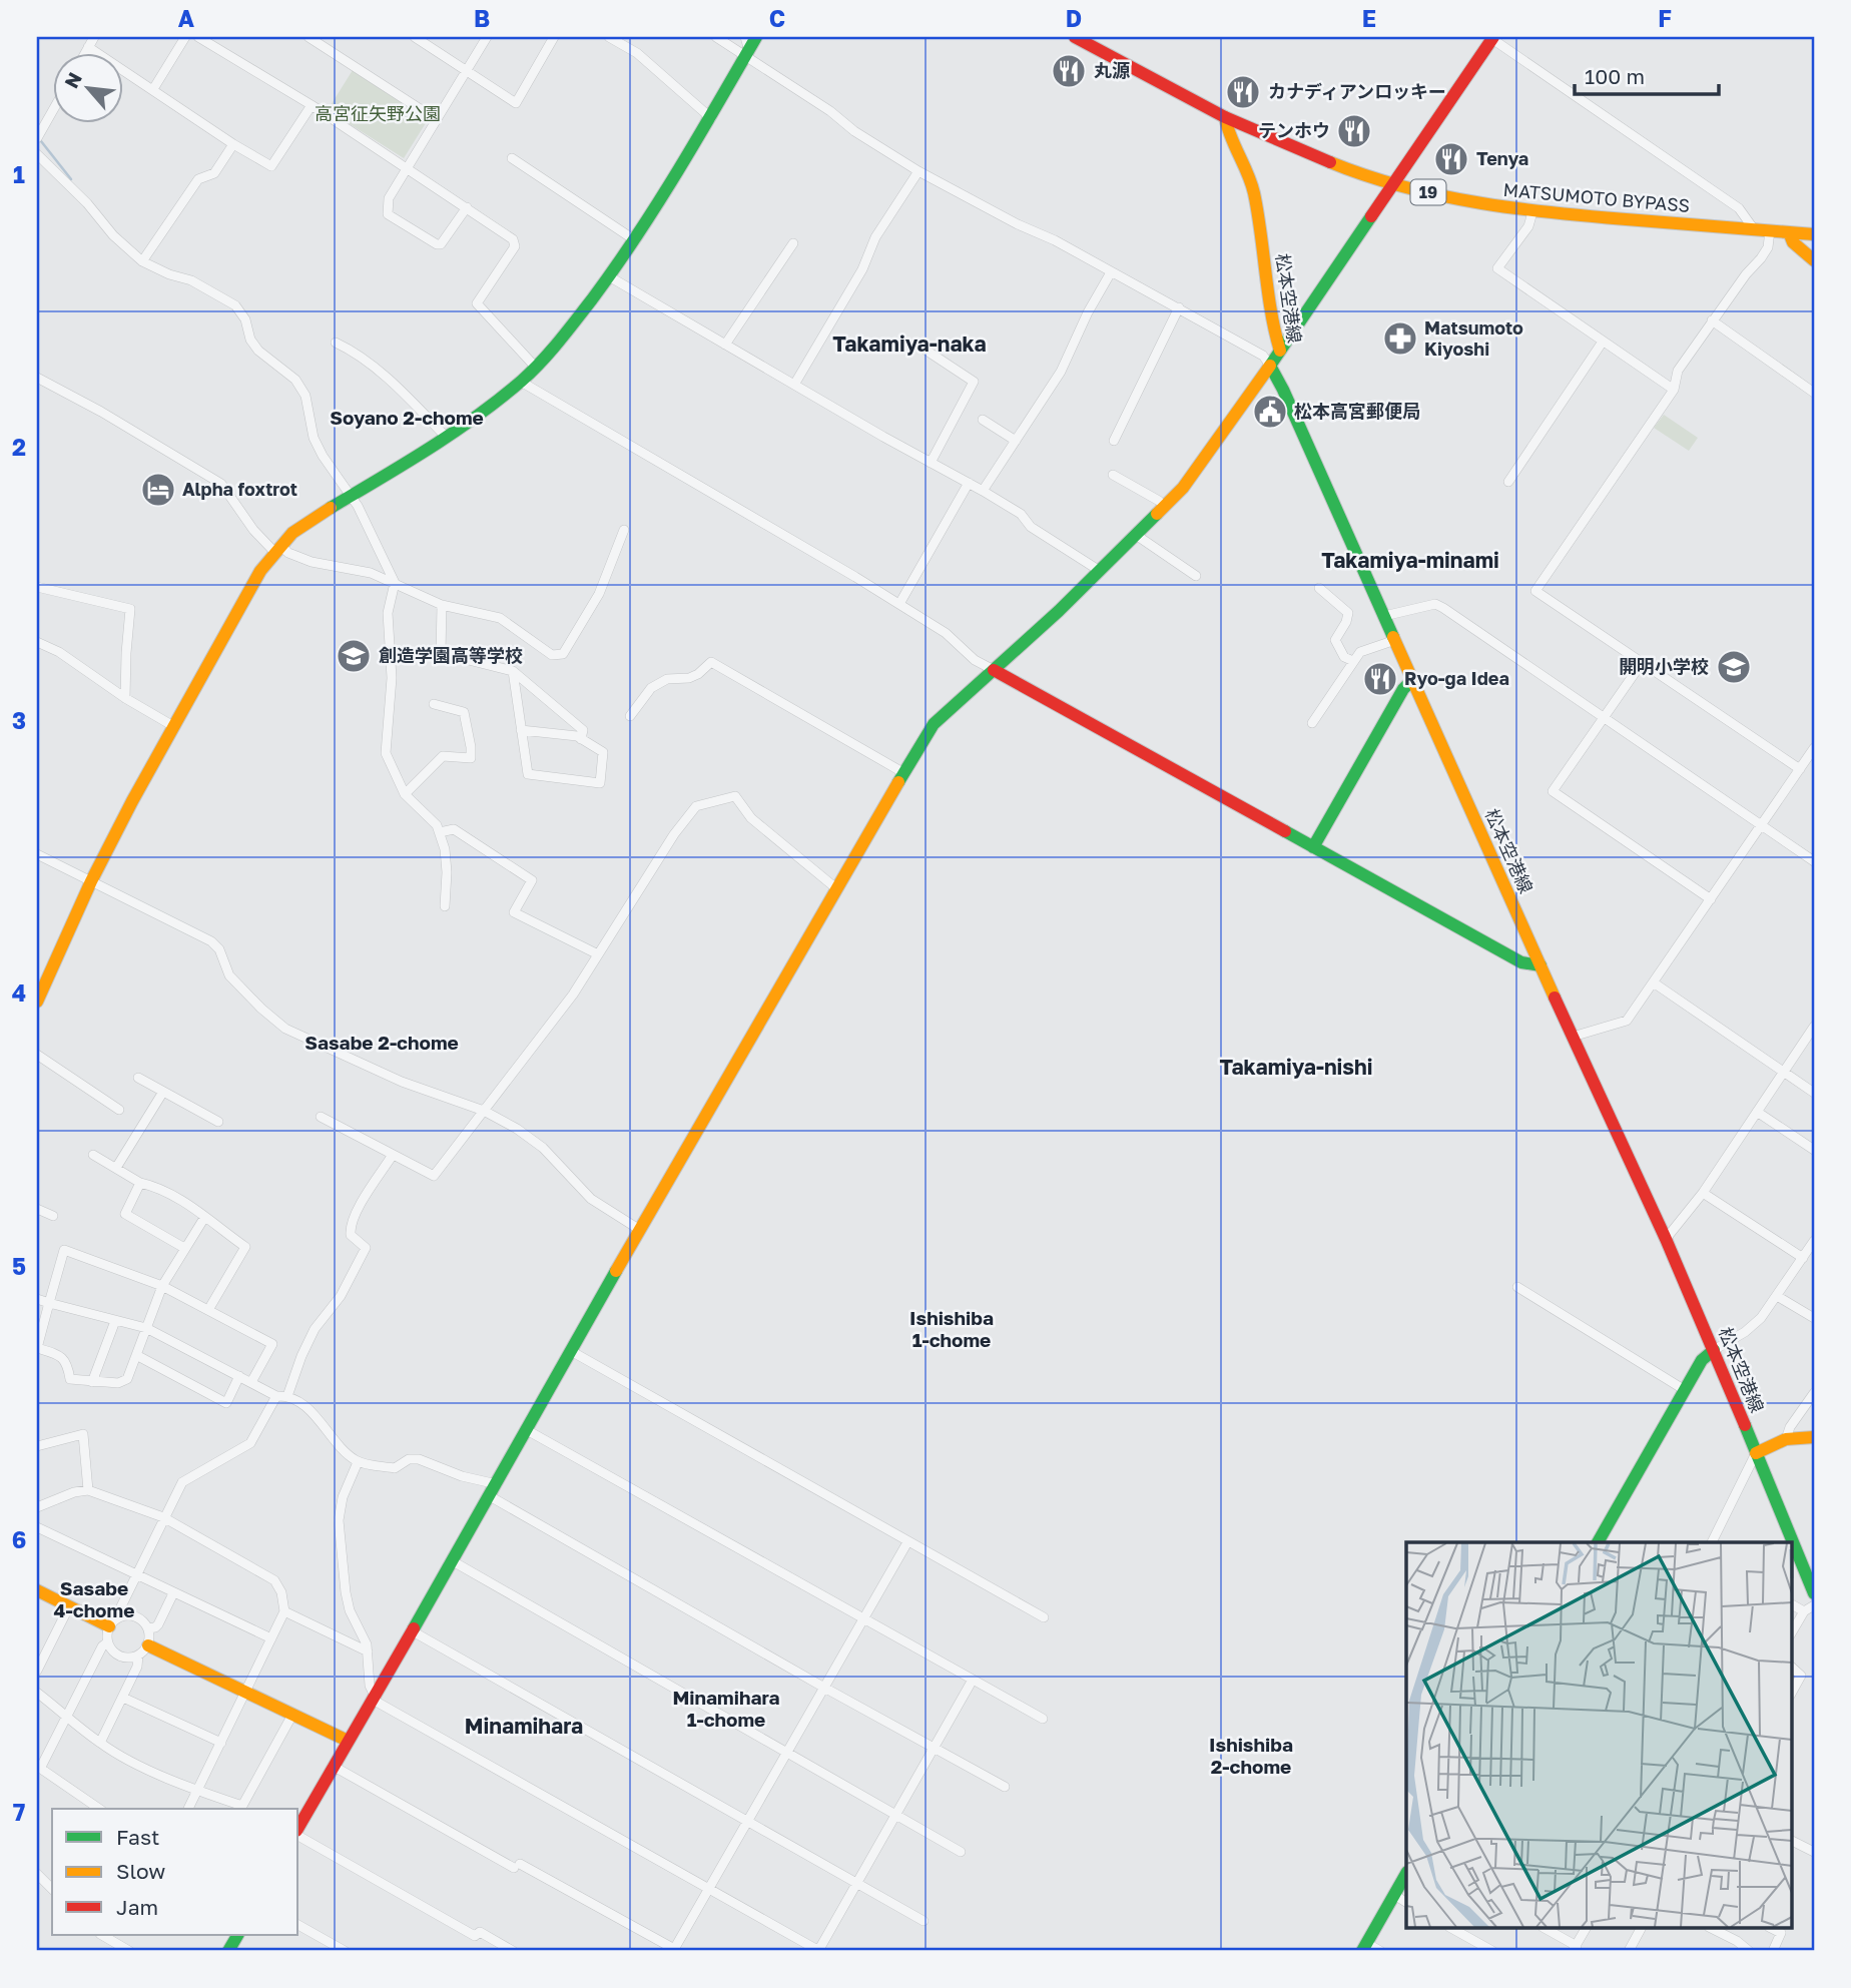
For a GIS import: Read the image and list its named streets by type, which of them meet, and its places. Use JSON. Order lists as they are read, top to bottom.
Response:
{
  "streets": {
    "main road": ["19", "MATSUMOTO BYPASS", "松本空港線"]
  },
  "crossings": [
    ["MATSUMOTO BYPASS", "松本空港線"]
  ],
  "districts": [
    "Takamiya-naka",
    "Soyano 2-chome",
    "Takamiya-minami",
    "Sasabe 2-chome",
    "Takamiya-nishi",
    "Ishishiba 1-chome",
    "Sasabe 4-chome",
    "Minamihara 1-chome",
    "Minamihara",
    "Ishishiba 2-chome"
  ],
  "parks": ["高宮征矢野公園"],
  "places": {
    "restaurant": [
      "丸源",
      "カナディアンロッキー",
      "テンホウ",
      "Tenya",
      "Ryo-ga Idea"
    ],
    "pharmacy": ["Matsumoto Kiyoshi"],
    "public building": ["松本高宮郵便局"],
    "hotel": ["Alpha foxtrot"],
    "school or university": ["創造学園高等学校", "開明小学校"]
  },
  "legend": ["Fast", "Slow", "Jam"],
  "scale_bar": "100 m",
  "north": "top left",
  "grid": {
    "columns": [
      "A",
      "B",
      "C",
      "D",
      "E",
      "F"
    ],
    "rows": [
      "1",
      "2",
      "3",
      "4",
      "5",
      "6",
      "7"
    ]
  }
}
